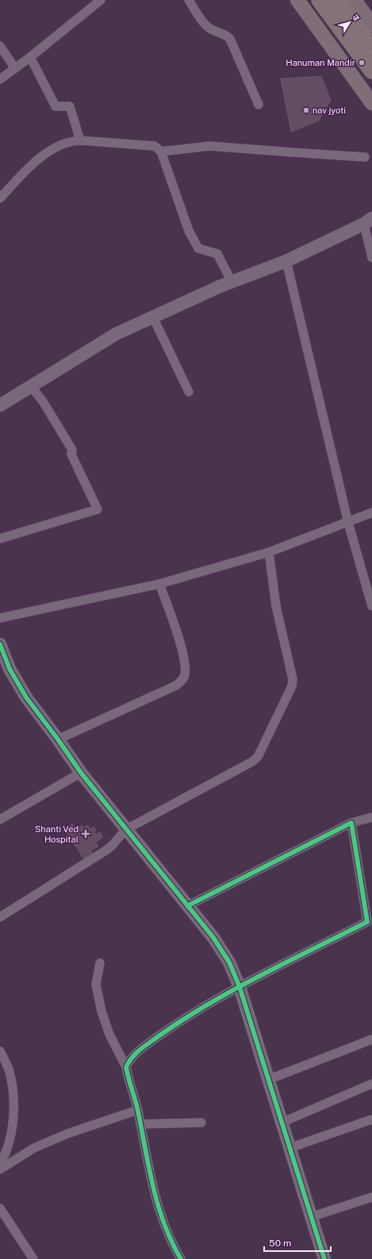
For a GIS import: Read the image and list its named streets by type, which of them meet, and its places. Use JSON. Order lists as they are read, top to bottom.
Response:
{
  "places": {
    "other": ["Hanuman Mandir", "nav jyoti"],
    "health": ["Shanti Ved Hospital"]
  },
  "scale_bar": "50 m",
  "north": "top right"
}
